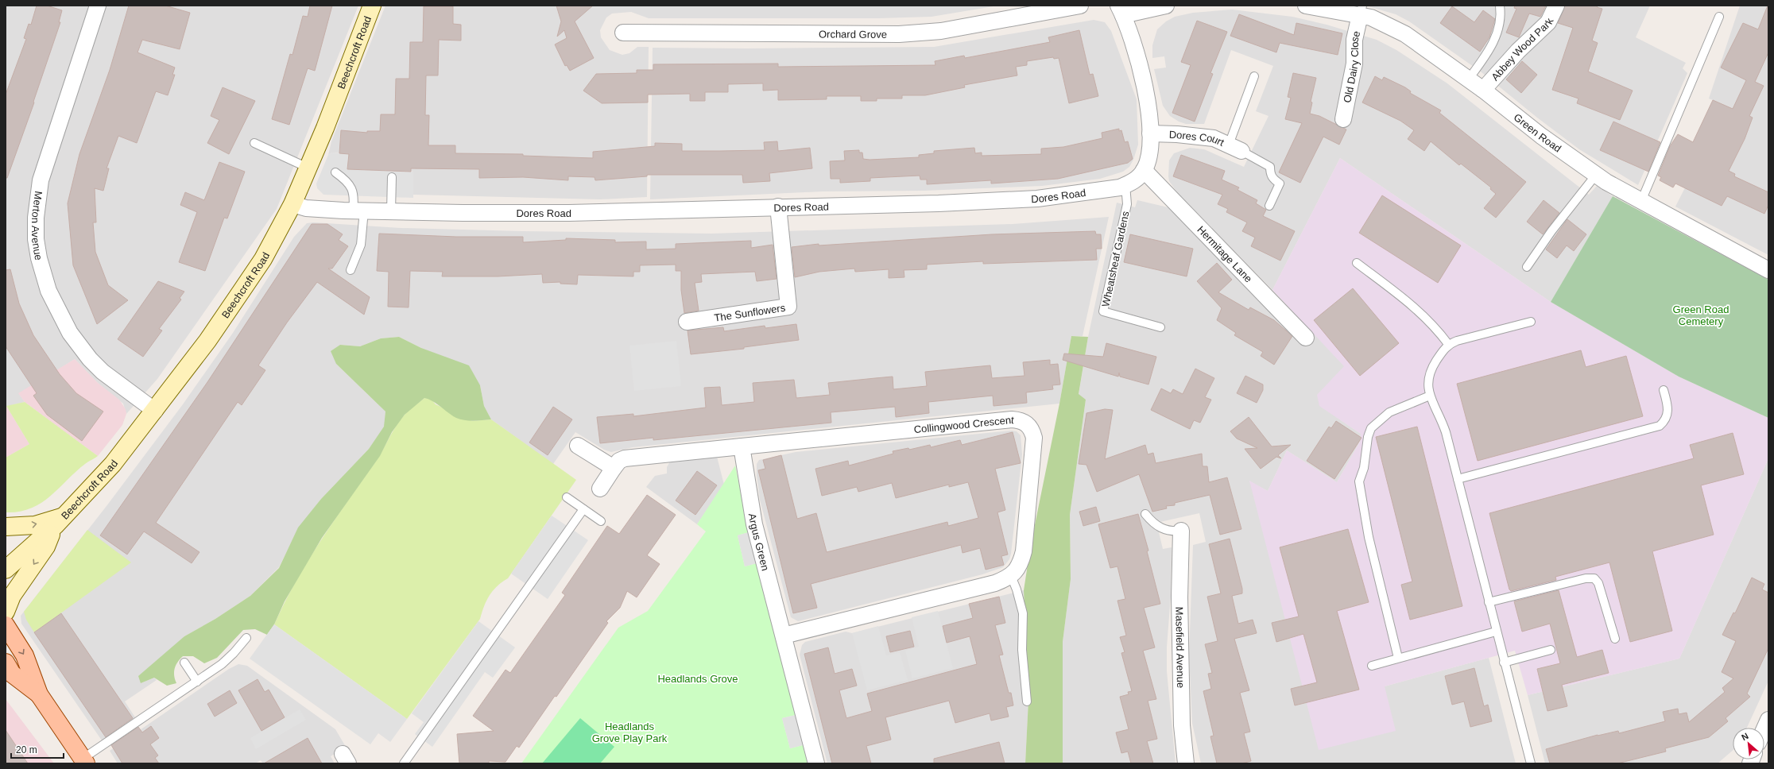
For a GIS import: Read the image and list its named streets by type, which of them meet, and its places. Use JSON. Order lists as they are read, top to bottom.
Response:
{
  "streets": {
    "main road": ["Beechcroft Road"],
    "street": [
      "Orchard Grove",
      "Abbey Wood Park",
      "Old Dairy Close",
      "Green Road",
      "Dores Court",
      "Dores Road",
      "Merton Avenue",
      "Hermitage Lane",
      "The Sunflowers",
      "Collingwood Crescent",
      "Argus Green",
      "Masefield Avenue"
    ],
    "lane": ["Wheatsheaf Gardens"]
  },
  "crossings": [
    ["Abbey Wood Park", "Green Road"],
    ["Beechcroft Road", "Dores Road"],
    ["Beechcroft Road", "Merton Avenue"],
    ["Old Dairy Close", "Green Road"],
    ["Dores Court", "Dores Road"],
    ["Dores Road", "Hermitage Lane"],
    ["Dores Road", "Wheatsheaf Gardens"],
    ["Dores Road", "The Sunflowers"],
    ["Collingwood Crescent", "Argus Green"]
  ],
  "parks": ["Green Road Cemetery", "Headlands Grove", "Headlands Grove Play Park"],
  "scale_bar": "20 m",
  "north": "top left"
}
